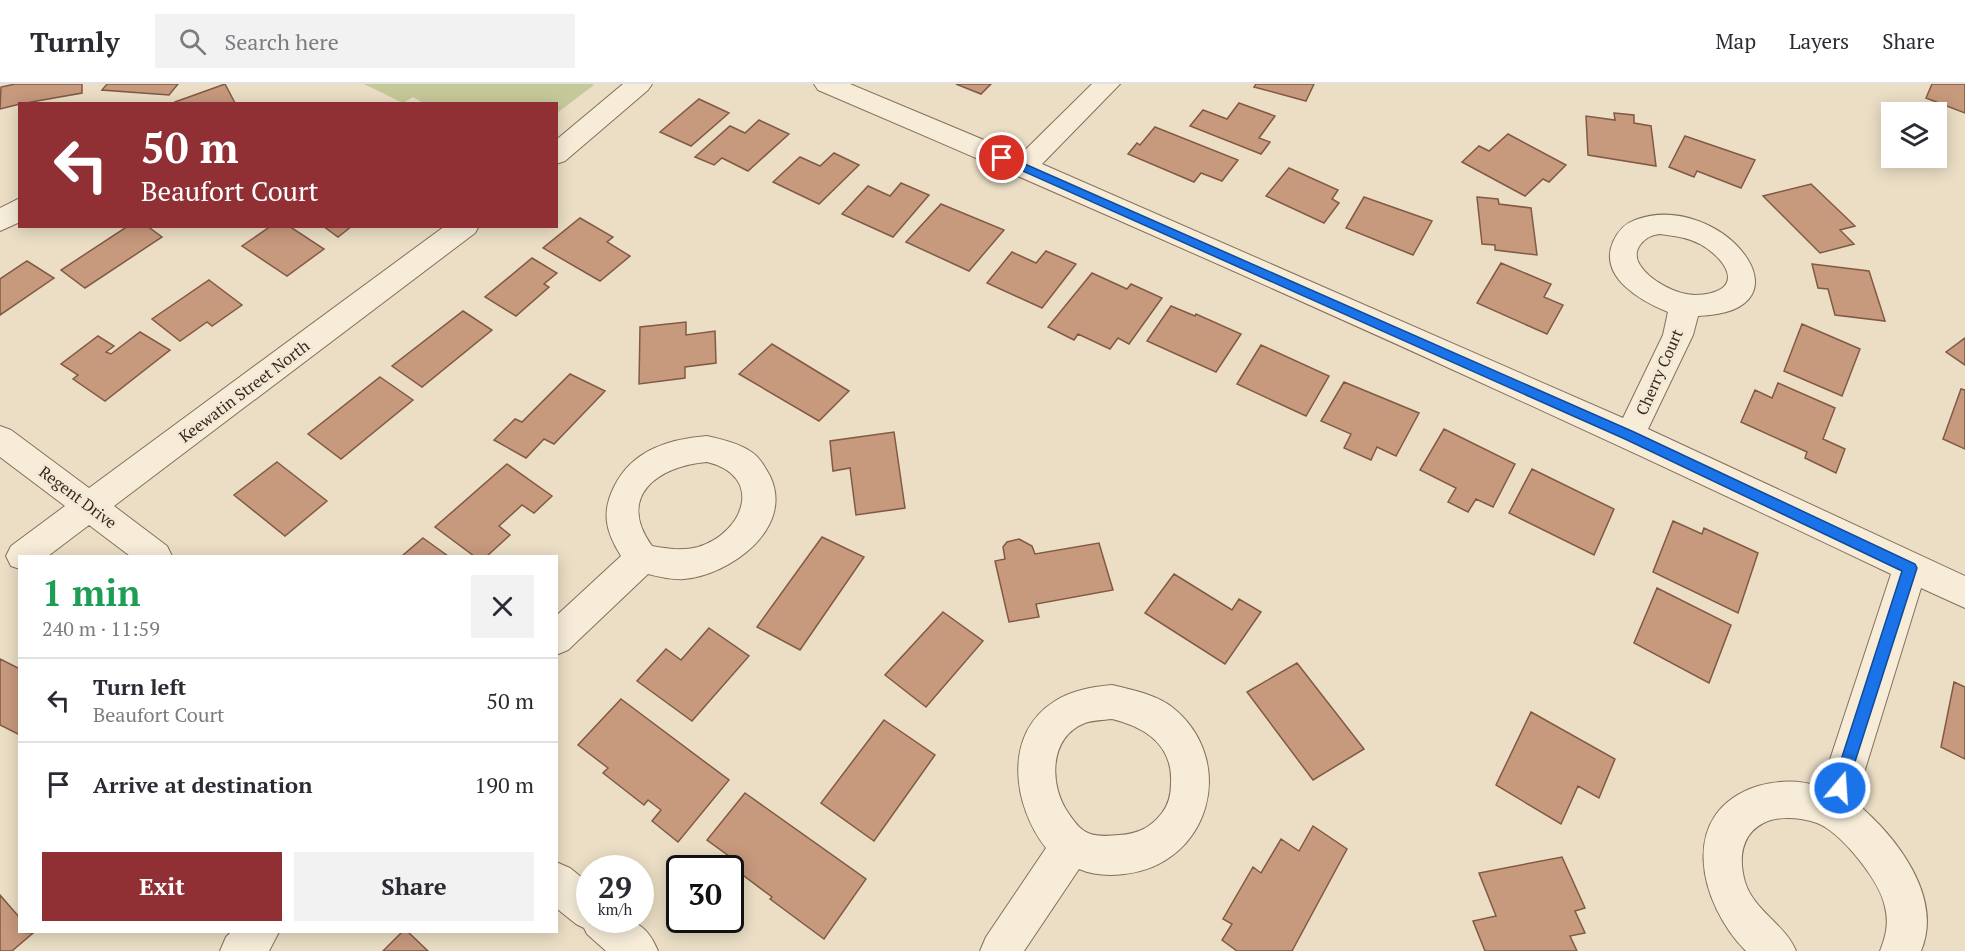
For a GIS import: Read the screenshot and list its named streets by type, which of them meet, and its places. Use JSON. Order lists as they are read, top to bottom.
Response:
{
  "streets": {
    "street": ["Cherry Court", "Keewatin Street North", "Regent Drive"]
  },
  "crossings": [
    ["Keewatin Street North", "Regent Drive"]
  ],
  "page": {
    "header": "Turnly",
    "search": "Search here",
    "nav": ["Map", "Layers", "Share"],
    "turn": ["50 m", "Beaufort Court"],
    "heading": ["1 min", "240 m · 11:59"],
    "list": [
      {
        "name": "Turn left",
        "note": "Beaufort Court",
        "value": "50 m"
      },
      {
        "name": "Arrive at destination",
        "value": "190 m"
      }
    ],
    "buttons": ["Exit", "Share"],
    "speed": "29 km/h",
    "limit": "30"
  }
}
